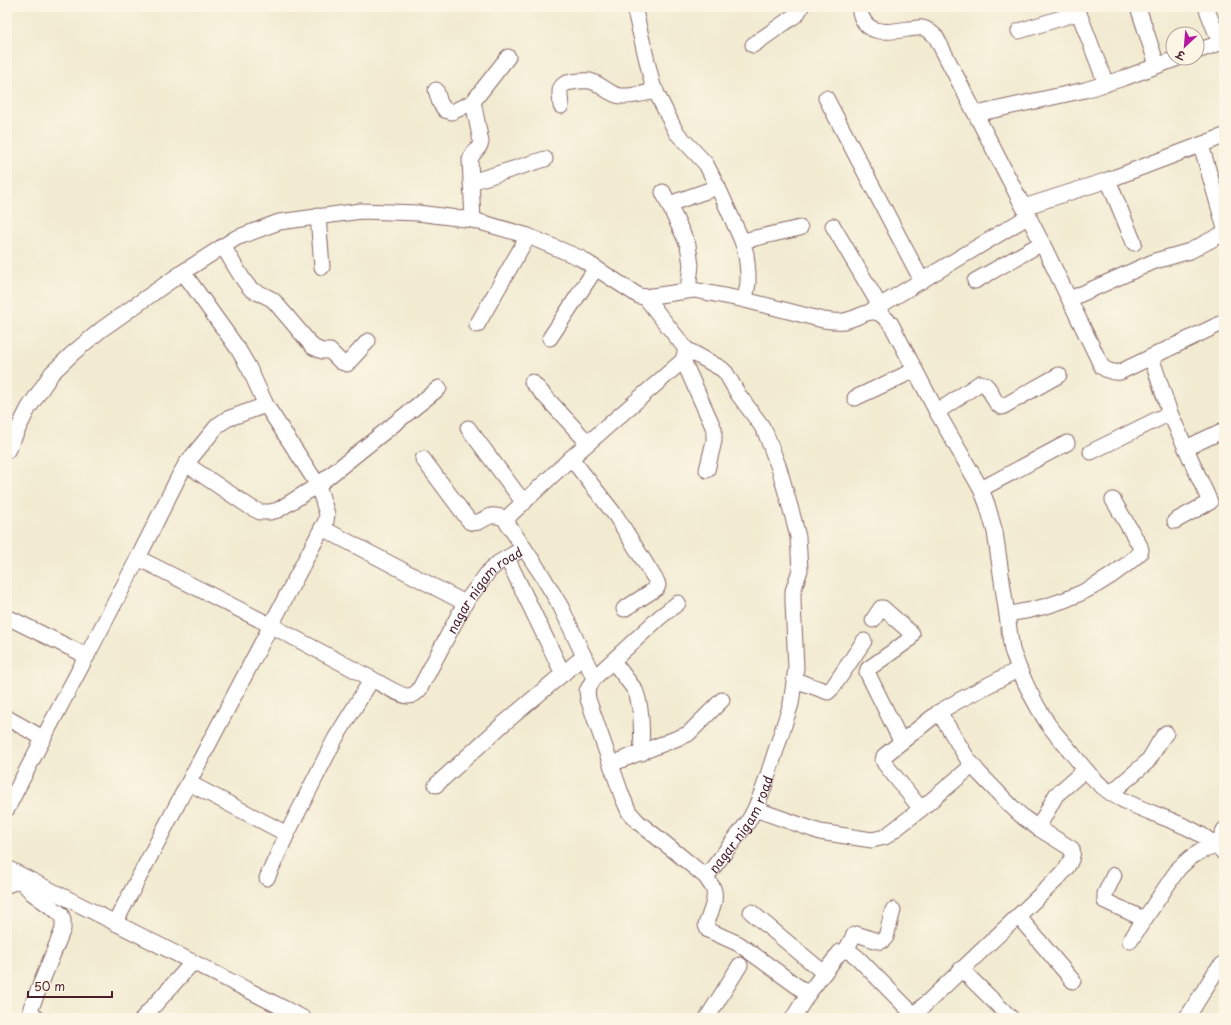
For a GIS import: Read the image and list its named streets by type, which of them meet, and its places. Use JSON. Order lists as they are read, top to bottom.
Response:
{
  "streets": {
    "street": ["nagar nigam road"]
  },
  "scale_bar": "50 m",
  "north": "bottom left"
}
